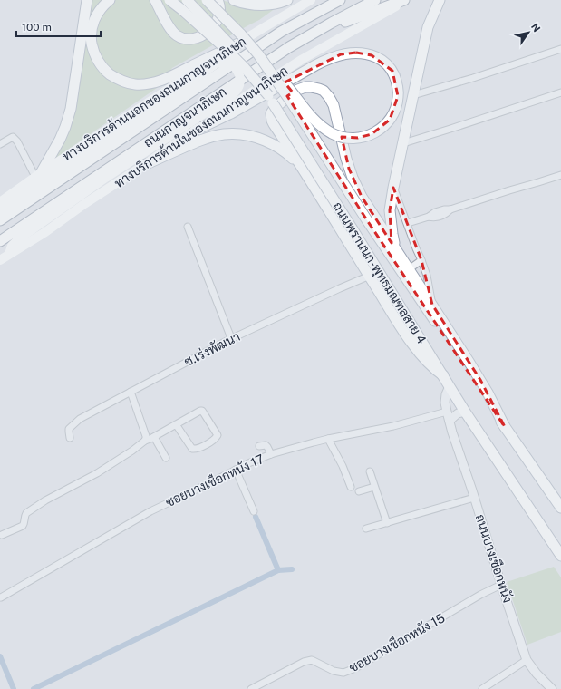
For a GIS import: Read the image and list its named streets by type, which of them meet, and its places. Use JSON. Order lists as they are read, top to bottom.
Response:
{
  "streets": {
    "main road": [
      "ทางบริการด้านนอกของถนนกาญจนาภิเษก",
      "ถนนกาญจนาภิเษก",
      "ทางบริการด้านในของถนนกาญจนาภิเษก",
      "ถนนพรานนก-พุทธมณฑลสาย 4"
    ],
    "street": [
      "ซ.เร่งพัฒนา",
      "ซอยบางเชือกหนัง 17",
      "ถนนบางเชือกหนัง",
      "ซอยบางเชือกหนัง 15"
    ]
  },
  "crossings": [
    ["ถนนพรานนก-พุทธมณฑลสาย 4", "ถนนบางเชือกหนัง"],
    ["ซอยบางเชือกหนัง 17", "ถนนบางเชือกหนัง"],
    ["ถนนบางเชือกหนัง", "ซอยบางเชือกหนัง 15"]
  ],
  "scale_bar": "100 m",
  "north": "top right"
}
